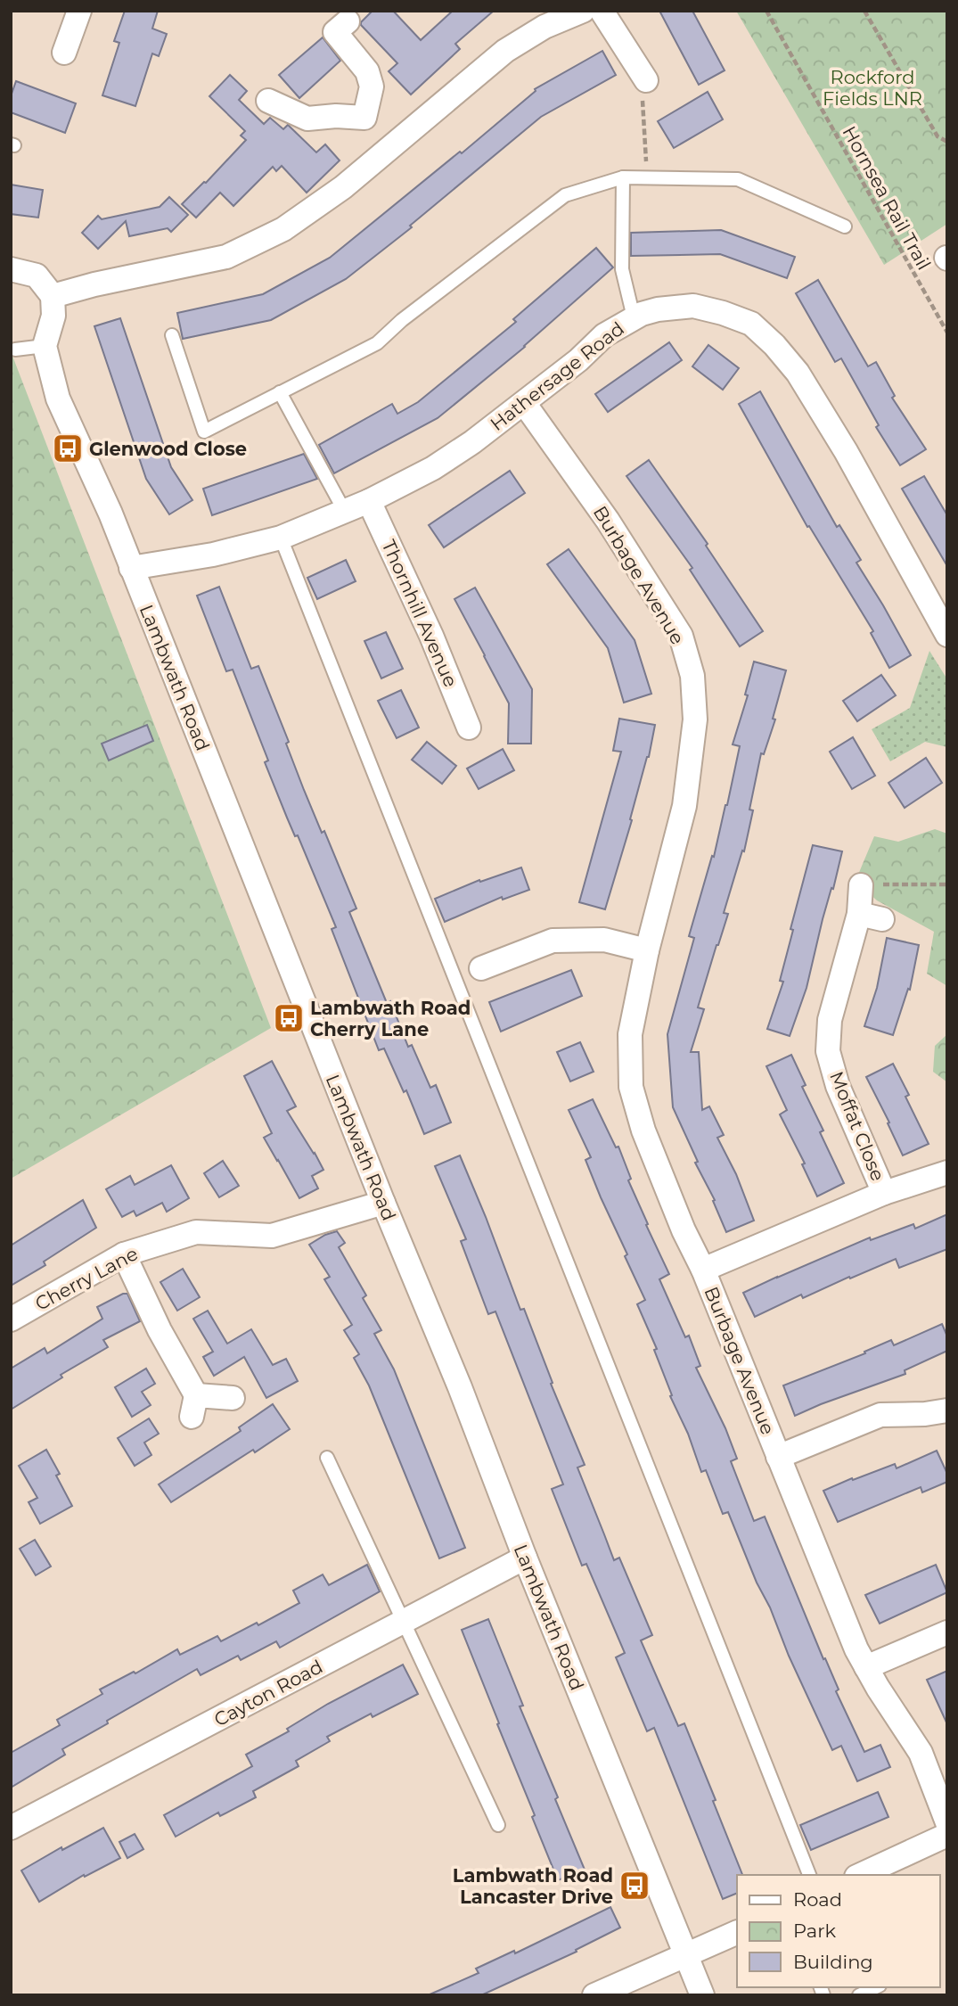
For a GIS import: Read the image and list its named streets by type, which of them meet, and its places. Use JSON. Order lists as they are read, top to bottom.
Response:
{
  "streets": {
    "street": [
      "Hathersage Road",
      "Burbage Avenue",
      "Thornhill Avenue",
      "Lambwath Road",
      "Moffat Close",
      "Cherry Lane",
      "Cayton Road"
    ],
    "path": ["Hornsea Rail Trail"]
  },
  "crossings": [
    ["Hathersage Road", "Burbage Avenue"],
    ["Hathersage Road", "Thornhill Avenue"],
    ["Hathersage Road", "Lambwath Road"],
    ["Burbage Avenue", "Moffat Close"],
    ["Lambwath Road", "Cherry Lane"],
    ["Lambwath Road", "Cayton Road"]
  ],
  "parks": ["Rockford Fields LNR"],
  "places": {
    "bus stop": ["Glenwood Close", "Lambwath Road Cherry Lane", "Lambwath Road Lancaster Drive"]
  },
  "legend": ["Road", "Park", "Building"]
}
